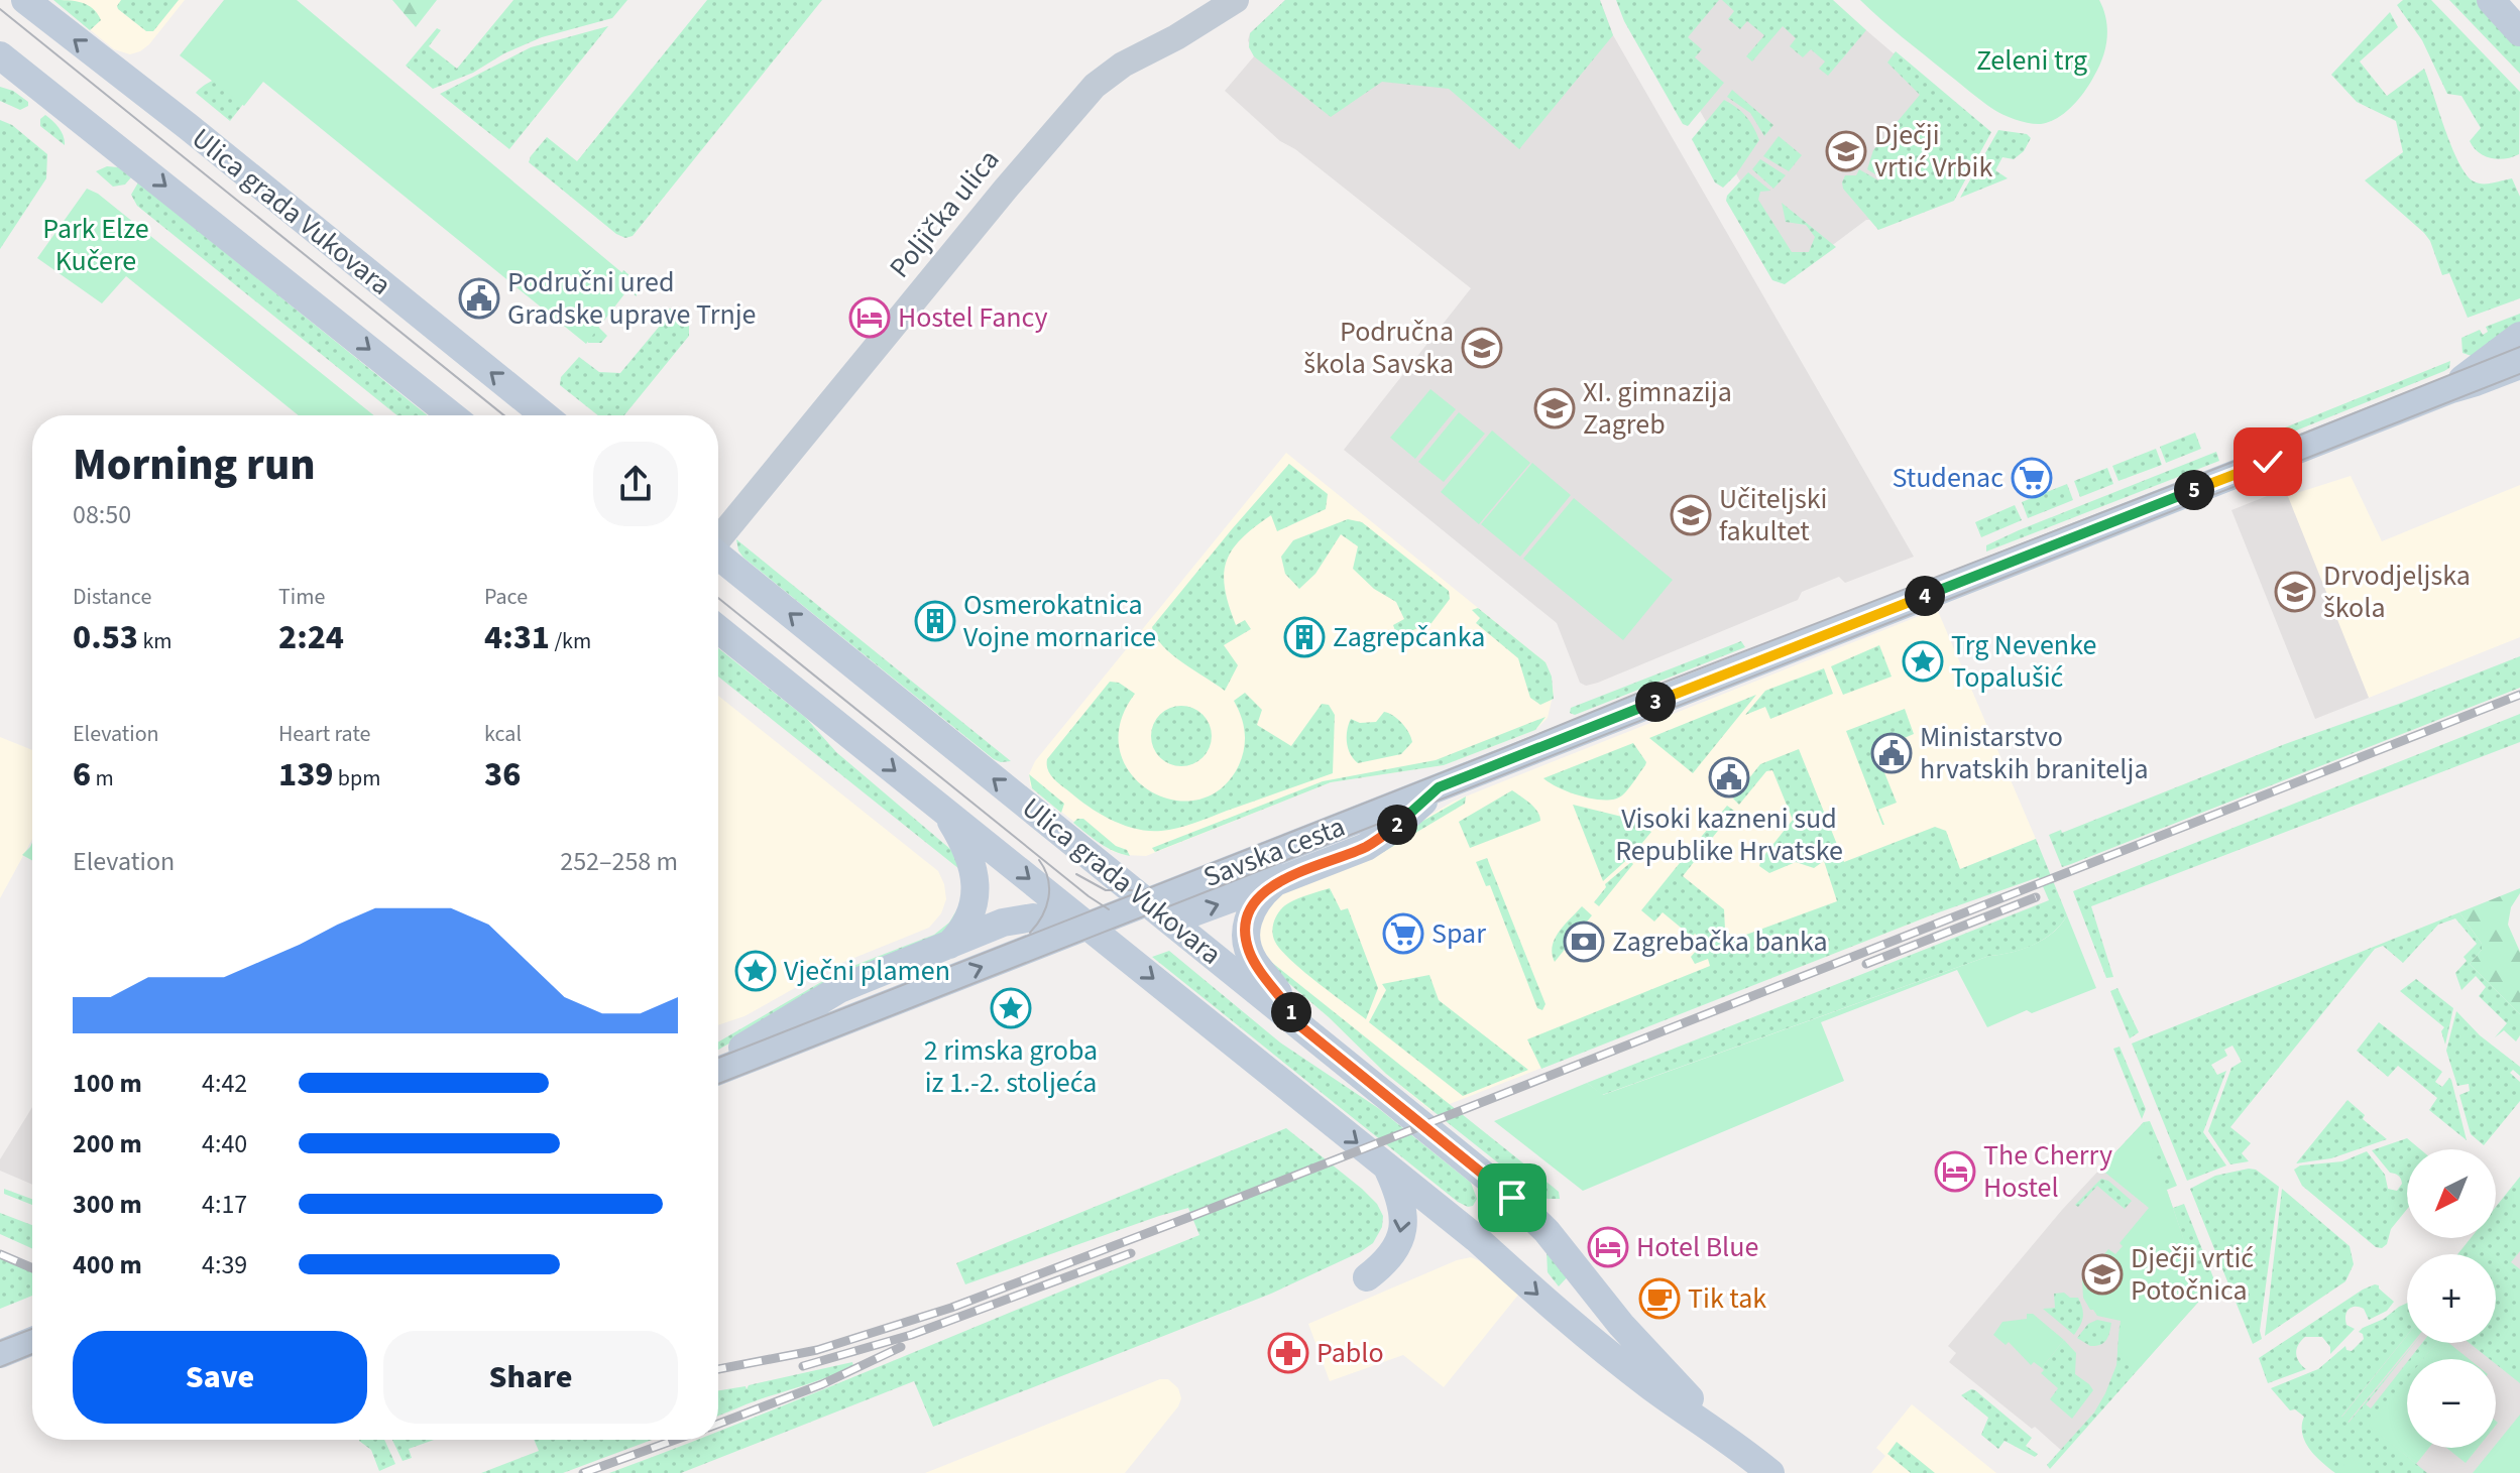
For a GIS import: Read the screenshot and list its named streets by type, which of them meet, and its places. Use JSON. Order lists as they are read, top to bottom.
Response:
{
  "streets": {
    "main road": ["Ulica grada Vukovara", "Savska cesta"],
    "street": ["Poljička ulica"]
  },
  "crossings": [
    ["Ulica grada Vukovara", "Savska cesta"]
  ],
  "parks": ["Zeleni trg", "Park Elze Kučere"],
  "places": {
    "school or university": [
      "Dječji vrtić Vrbik",
      "Područna škola Savska",
      "XI. gimnazija Zagreb",
      "Učiteljski fakultet",
      "Drvodjeljska škola",
      "Dječji vrtić Potočnica"
    ],
    "public building": ["Područni ured Gradske uprave Trnje", "Ministarstvo hrvatskih branitelja", "Visoki kazneni sud Republike Hrvatske"],
    "hotel": ["Hostel Fancy", "The Cherry Hostel", "Hotel Blue"],
    "supermarket": ["Studenac", "Spar"],
    "building": ["Osmerokatnica Vojne mornarice", "Zagrepčanka"],
    "place": ["Trg Nevenke Topalušić", "Vječni plamen", "2 rimska groba iz 1.-2. stoljeća"],
    "bank": ["Zagrebačka banka"],
    "cafe": ["Tik tak"],
    "pharmacy": ["Pablo"]
  },
  "north": "bottom left",
  "page": {
    "heading": ["Morning run", "08:50"],
    "pins": [
      "5",
      "4",
      "3",
      "2",
      "1"
    ],
    "stats": [
      ["Distance", "0.53 km"],
      ["Time", "2:24"],
      ["Pace", "4:31 /km"],
      ["Elevation", "6 m"],
      ["Heart rate", "139 bpm"],
      ["kcal", "36"]
    ],
    "chart": ["Elevation", "252–258 m"],
    "list": [
      {
        "name": "100 m",
        "note": "4:42"
      },
      {
        "name": "200 m",
        "note": "4:40"
      },
      {
        "name": "300 m",
        "note": "4:17"
      },
      {
        "name": "400 m",
        "note": "4:39"
      }
    ],
    "map_buttons": ["+", "−"],
    "buttons": ["Save", "Share"]
  }
}
